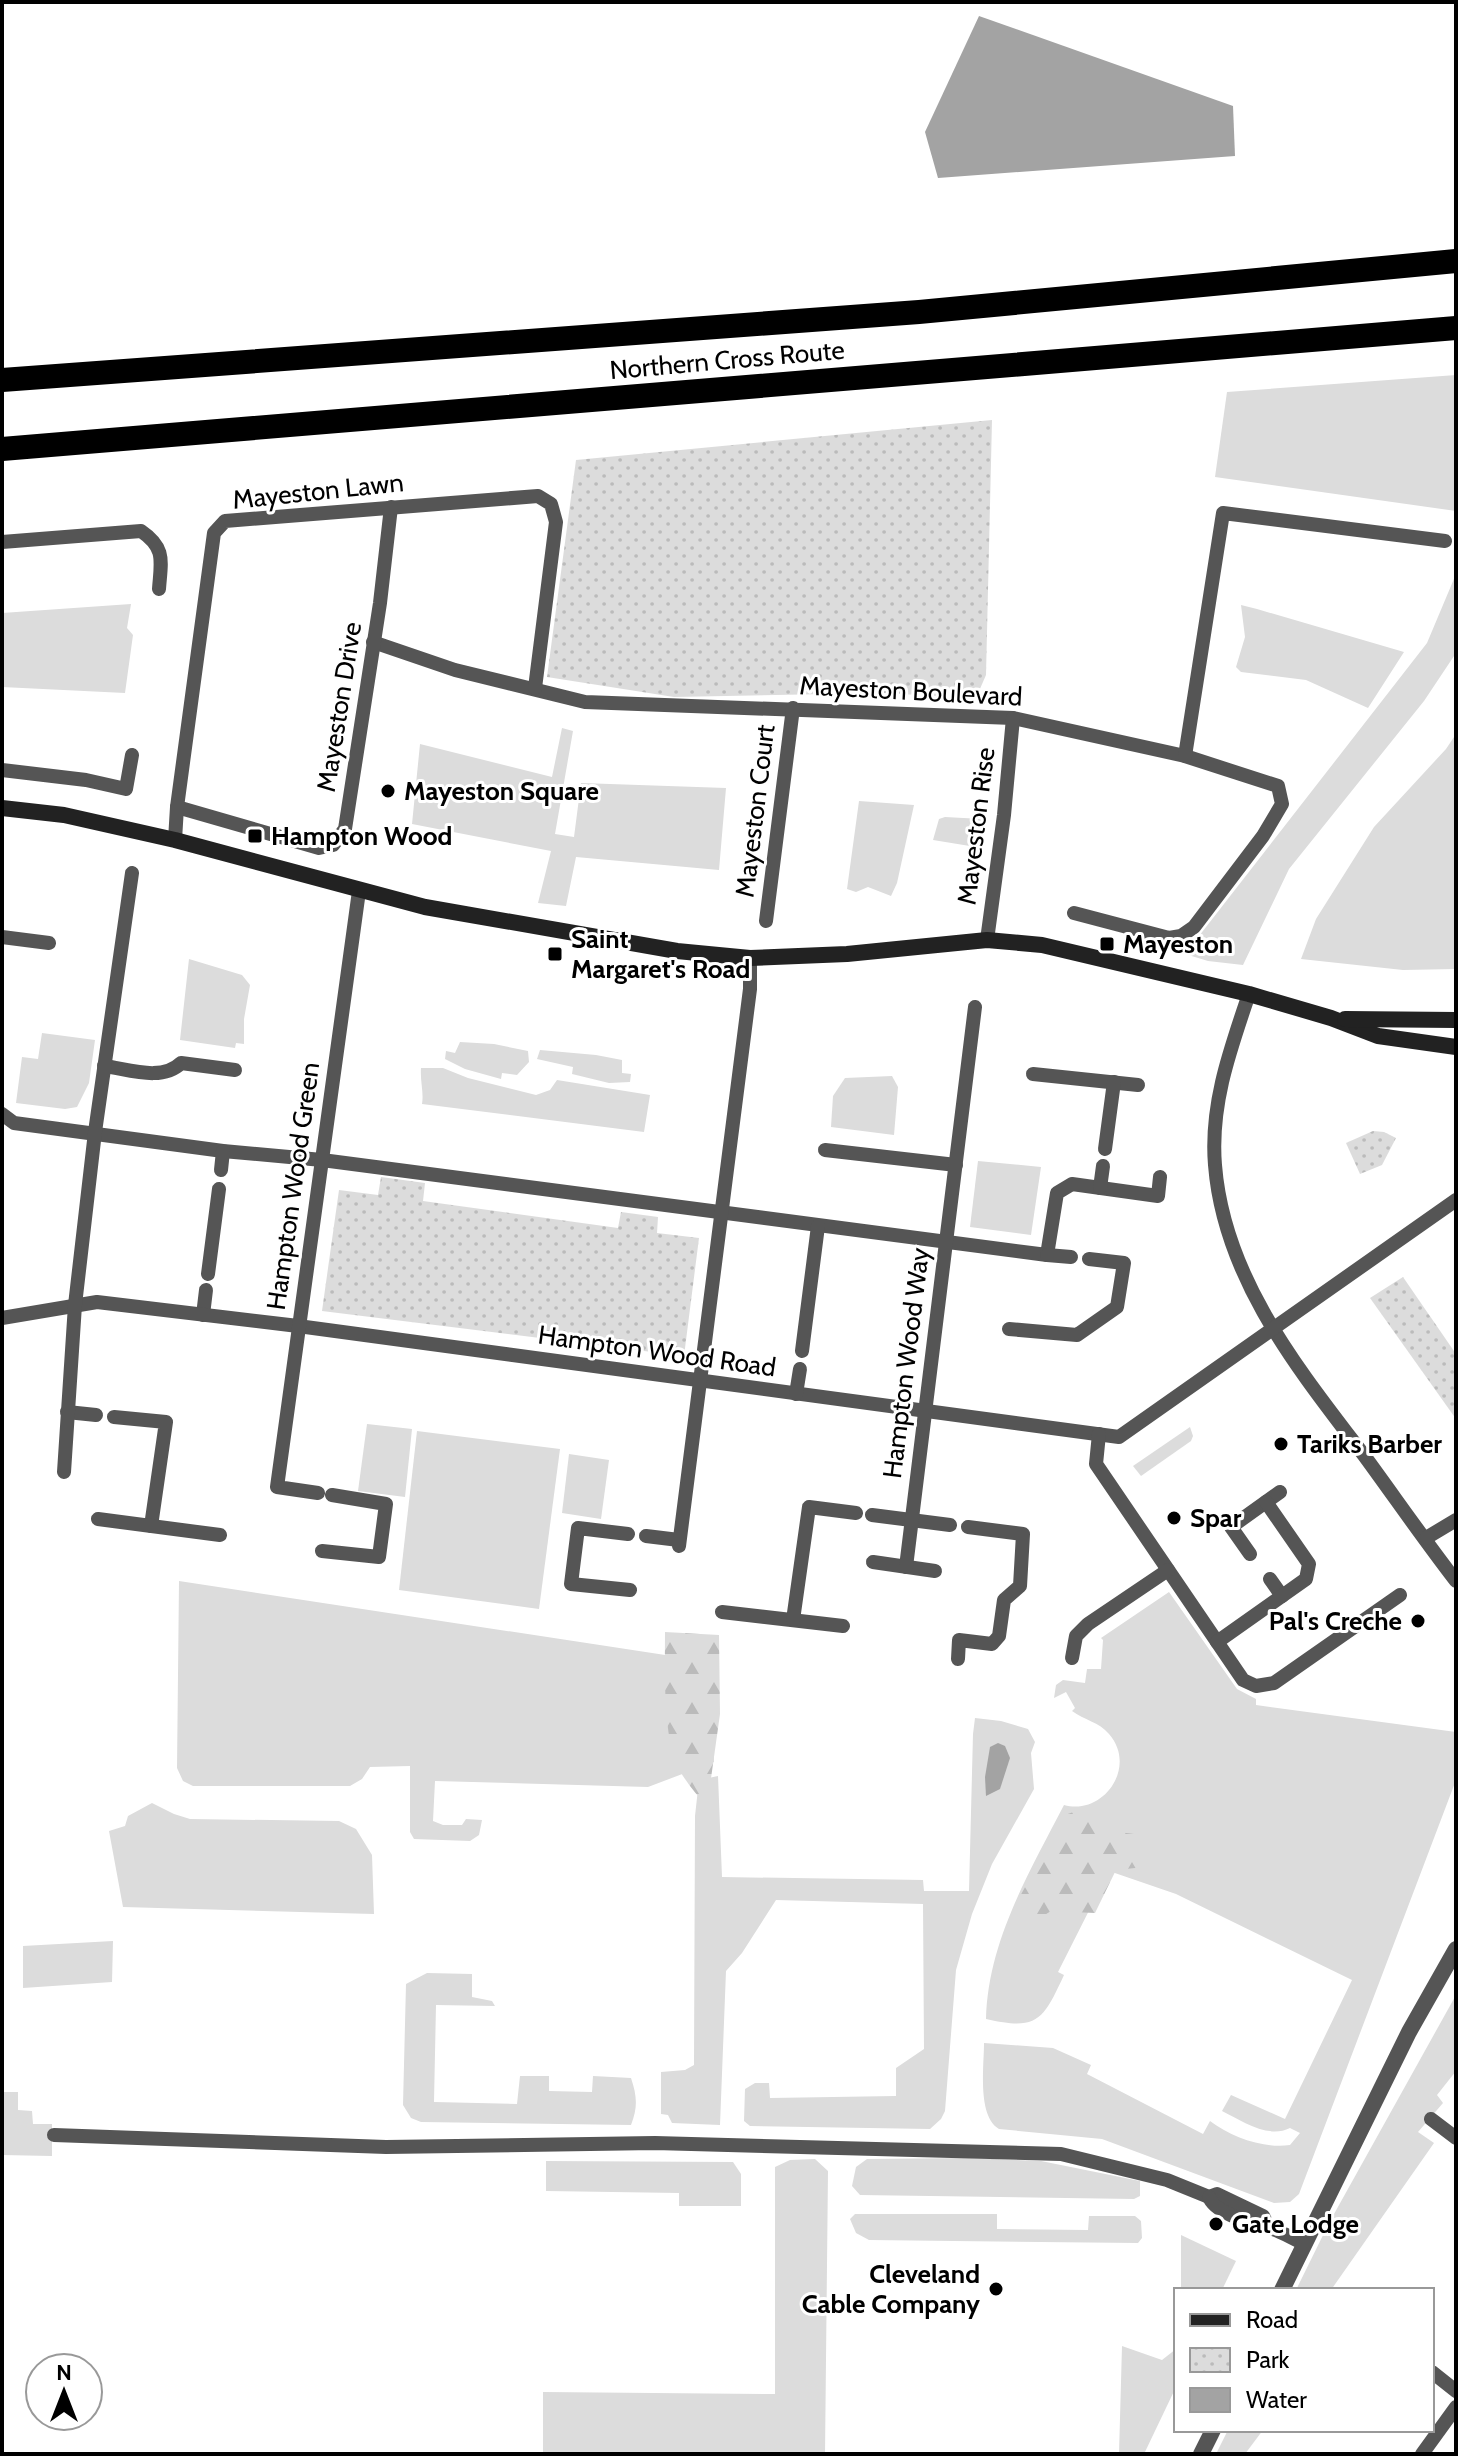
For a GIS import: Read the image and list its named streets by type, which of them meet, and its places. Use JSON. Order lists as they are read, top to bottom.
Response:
{
  "streets": {
    "highway": ["Northern Cross Route"],
    "street": [
      "Mayeston Lawn",
      "Mayeston Boulevard",
      "Mayeston Drive",
      "Mayeston Court",
      "Mayeston Rise",
      "Hampton Wood Green",
      "Hampton Wood Road",
      "Hampton Wood Way"
    ]
  },
  "crossings": [
    ["Mayeston Lawn", "Mayeston Boulevard"],
    ["Mayeston Lawn", "Mayeston Drive"],
    ["Mayeston Boulevard", "Mayeston Drive"],
    ["Mayeston Boulevard", "Mayeston Court"],
    ["Mayeston Boulevard", "Mayeston Rise"],
    ["Hampton Wood Green", "Hampton Wood Road"],
    ["Hampton Wood Road", "Hampton Wood Way"]
  ],
  "places": {
    "other": [
      "Mayeston Square",
      "Tariks Barber",
      "Spar",
      "Pal's Creche",
      "Gate Lodge",
      "Cleveland Cable Company"
    ],
    "transit": ["Hampton Wood", "Mayeston", "Saint Margaret's Road"]
  },
  "legend": ["Road", "Park", "Water"],
  "north": "top"
}
